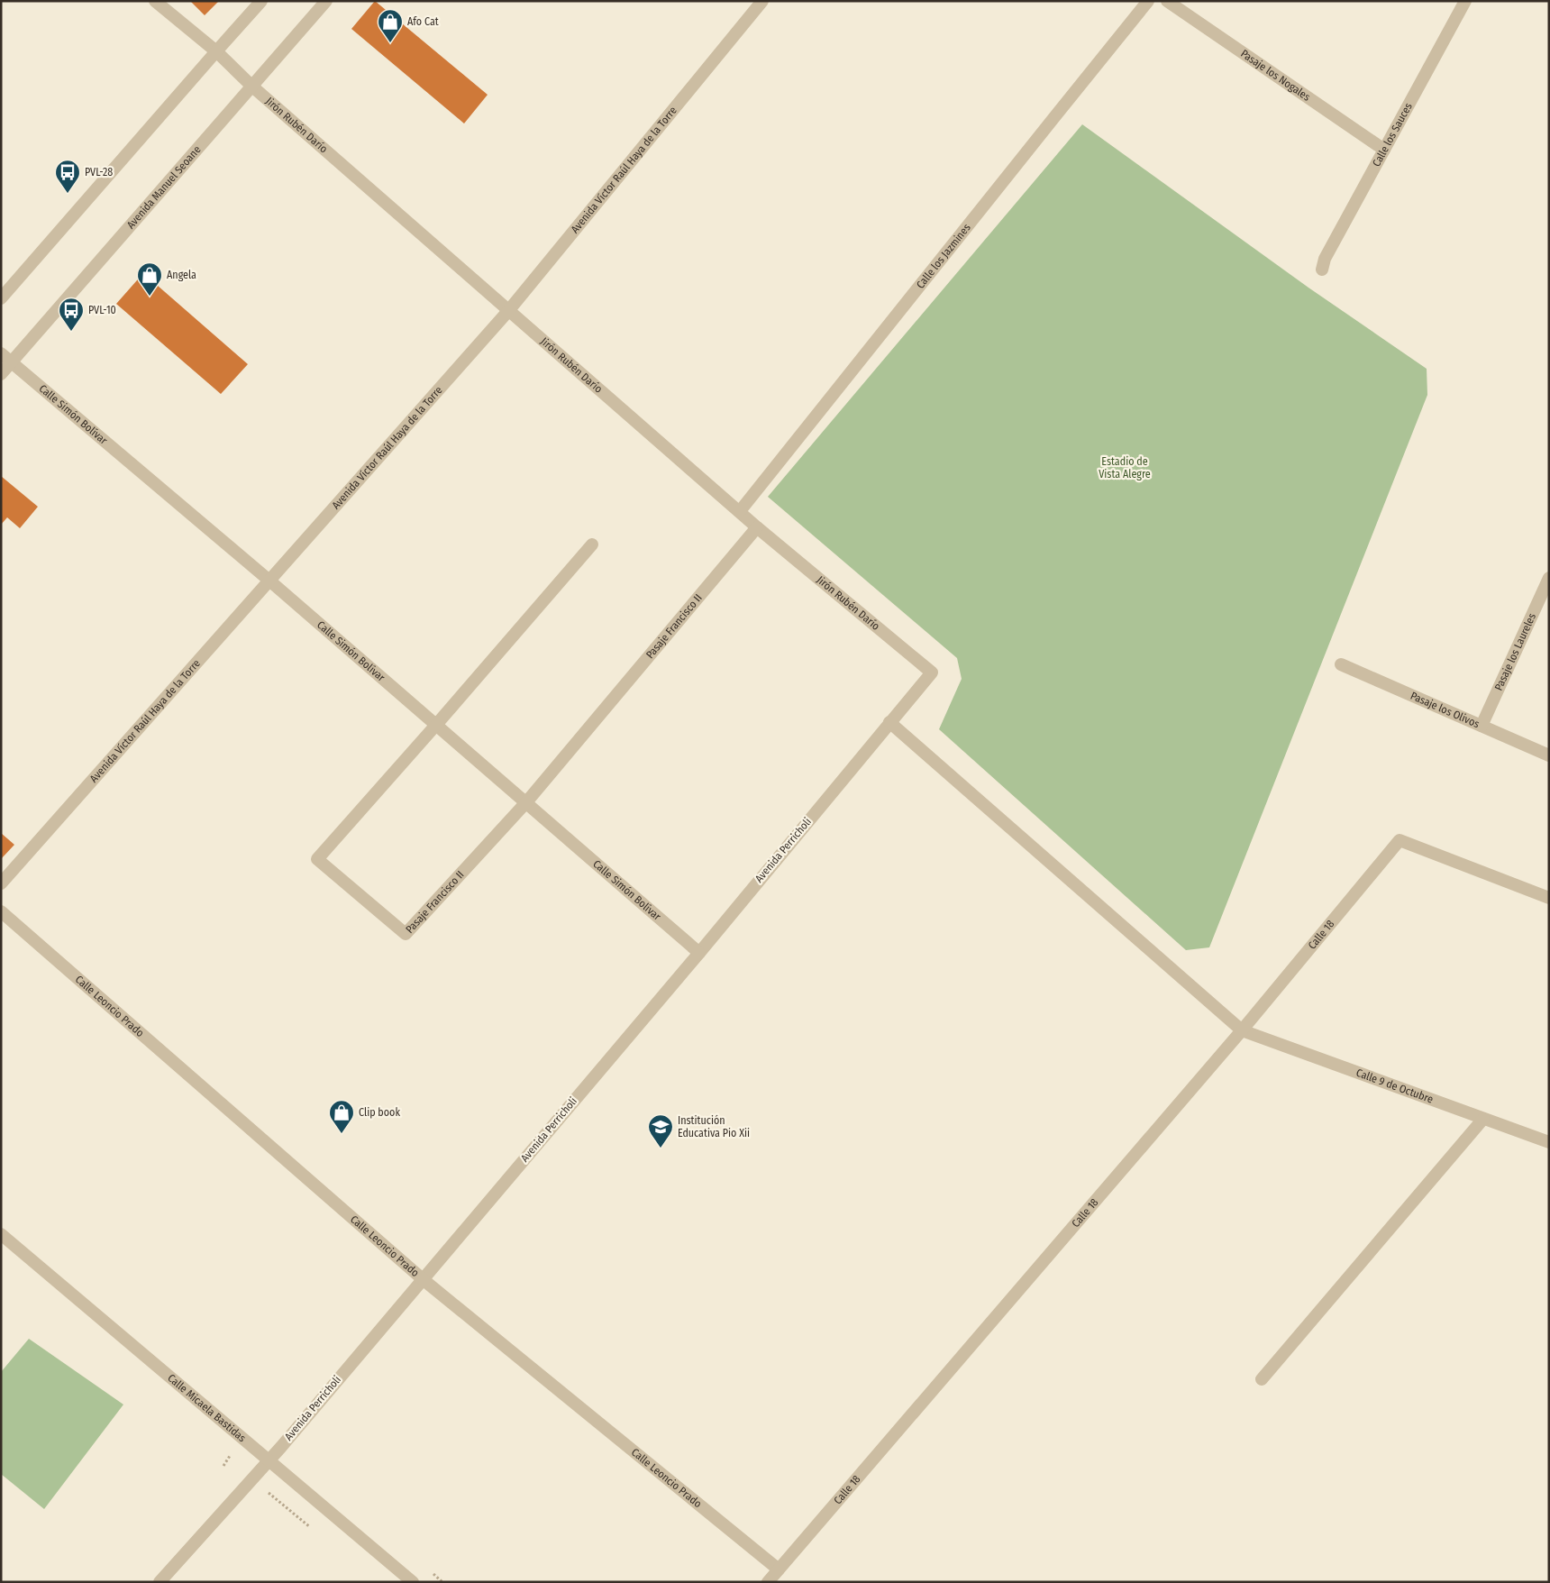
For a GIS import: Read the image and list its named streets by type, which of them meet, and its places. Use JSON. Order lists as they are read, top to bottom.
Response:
{
  "streets": {
    "street": [
      "Pasaje los Nogales",
      "Jirón Rubén Darío",
      "Calle los Sauces",
      "Avenida Víctor Raúl Haya de la Torre",
      "Avenida Manuel Seoane",
      "Calle los Jazmines",
      "Calle Simón Bolívar",
      "Pasaje Francisco II",
      "Pasaje los Laureles",
      "Pasaje los Olivos",
      "Avenida Perricholi",
      "Calle 18",
      "Calle Leoncio Prado",
      "Calle 9 de Octubre",
      "Calle Micaela Bastidas"
    ]
  },
  "crossings": [
    ["Pasaje los Nogales", "Calle los Sauces"],
    ["Jirón Rubén Darío", "Avenida Víctor Raúl Haya de la Torre"],
    ["Jirón Rubén Darío", "Avenida Manuel Seoane"],
    ["Jirón Rubén Darío", "Calle los Jazmines"],
    ["Jirón Rubén Darío", "Pasaje Francisco II"],
    ["Jirón Rubén Darío", "Avenida Perricholi"],
    ["Avenida Víctor Raúl Haya de la Torre", "Calle Simón Bolívar"],
    ["Avenida Manuel Seoane", "Calle Simón Bolívar"],
    ["Calle Simón Bolívar", "Pasaje Francisco II"],
    ["Calle Simón Bolívar", "Avenida Perricholi"],
    ["Pasaje los Laureles", "Pasaje los Olivos"],
    ["Avenida Perricholi", "Calle Leoncio Prado"],
    ["Avenida Perricholi", "Calle Micaela Bastidas"],
    ["Calle 18", "Calle Leoncio Prado"],
    ["Calle 18", "Calle 9 de Octubre"]
  ],
  "parks": ["Estadio de Vista Alegre"],
  "places": {
    "shop": ["Afo Cat", "Angela", "Clip book"],
    "bus stop": ["PVL-28", "PVL-10"],
    "school or university": ["Institución Educativa Pio Xii"]
  }
}
